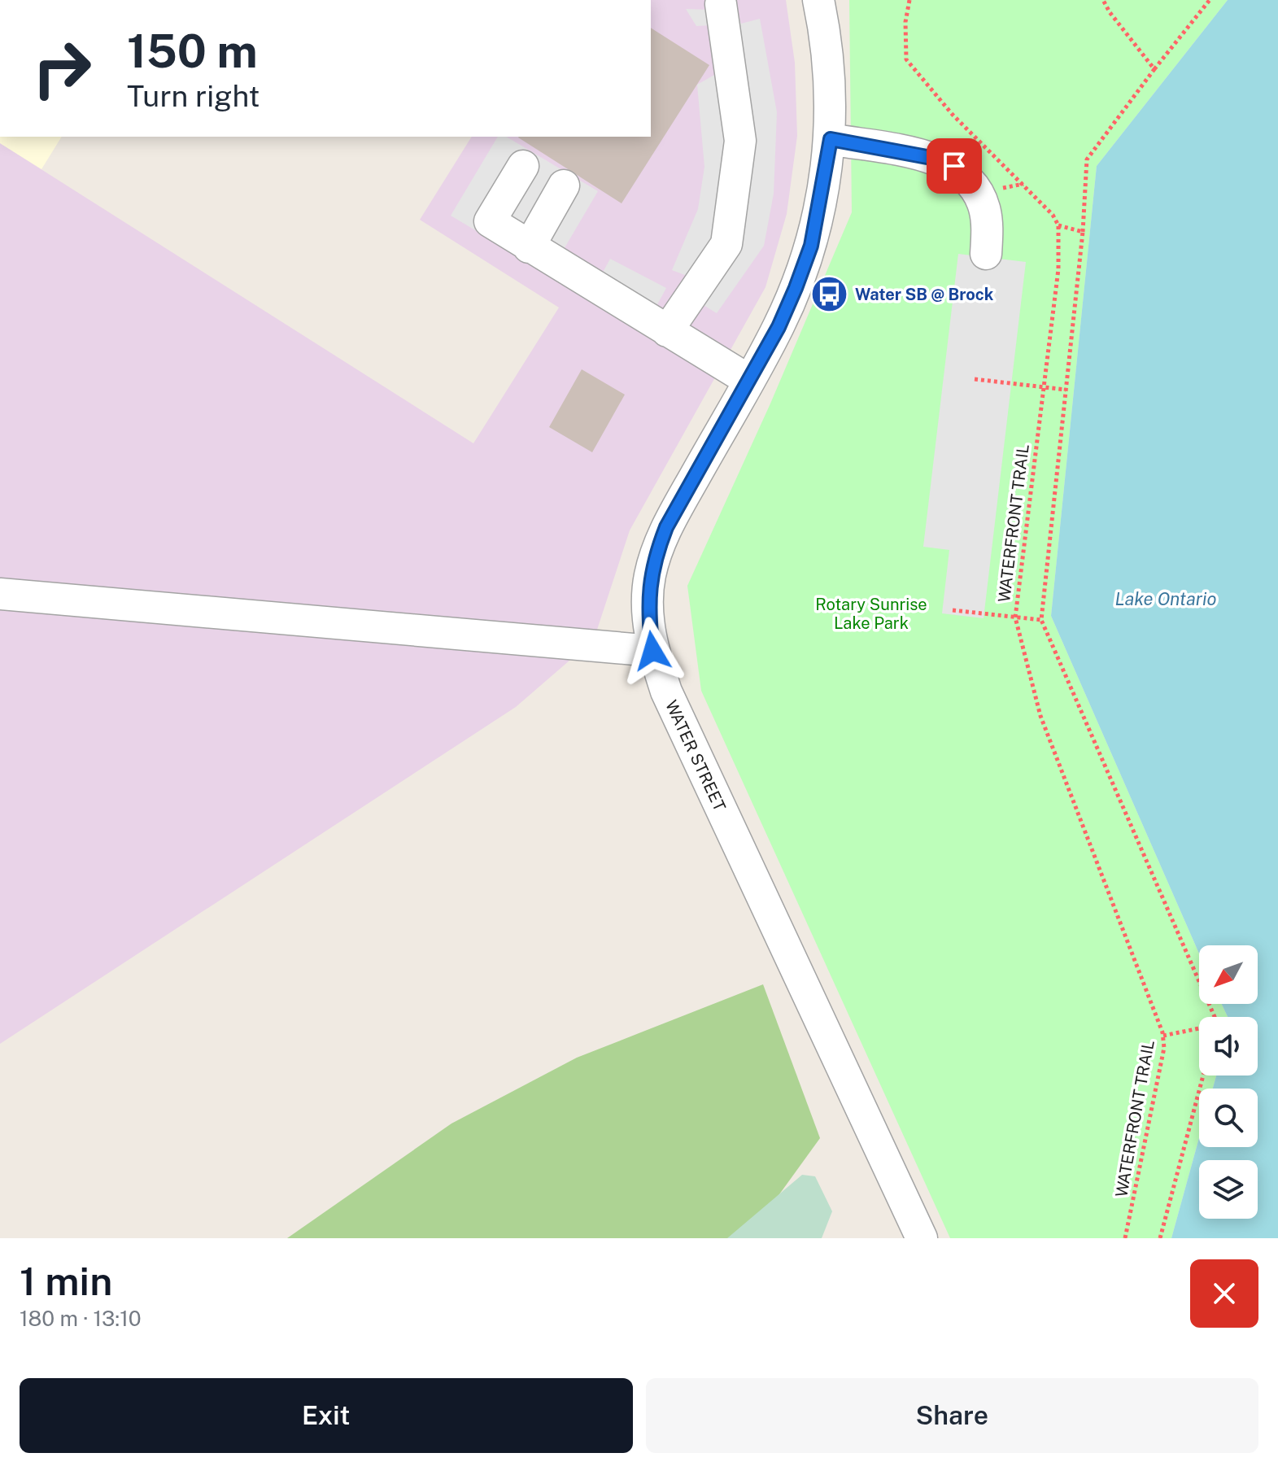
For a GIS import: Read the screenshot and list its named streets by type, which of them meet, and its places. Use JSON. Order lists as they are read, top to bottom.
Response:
{
  "streets": {
    "street": ["WATER STREET"],
    "path": ["WATERFRONT TRAIL"]
  },
  "water": ["Lake Ontario"],
  "parks": ["Rotary Sunrise Lake Park"],
  "places": {
    "bus stop": ["Water SB @ Brock"]
  },
  "north": "bottom left",
  "page": {
    "turn": ["150 m", "Turn right"],
    "heading": ["1 min", "180 m · 13:10"],
    "buttons": ["Exit", "Share"]
  }
}
